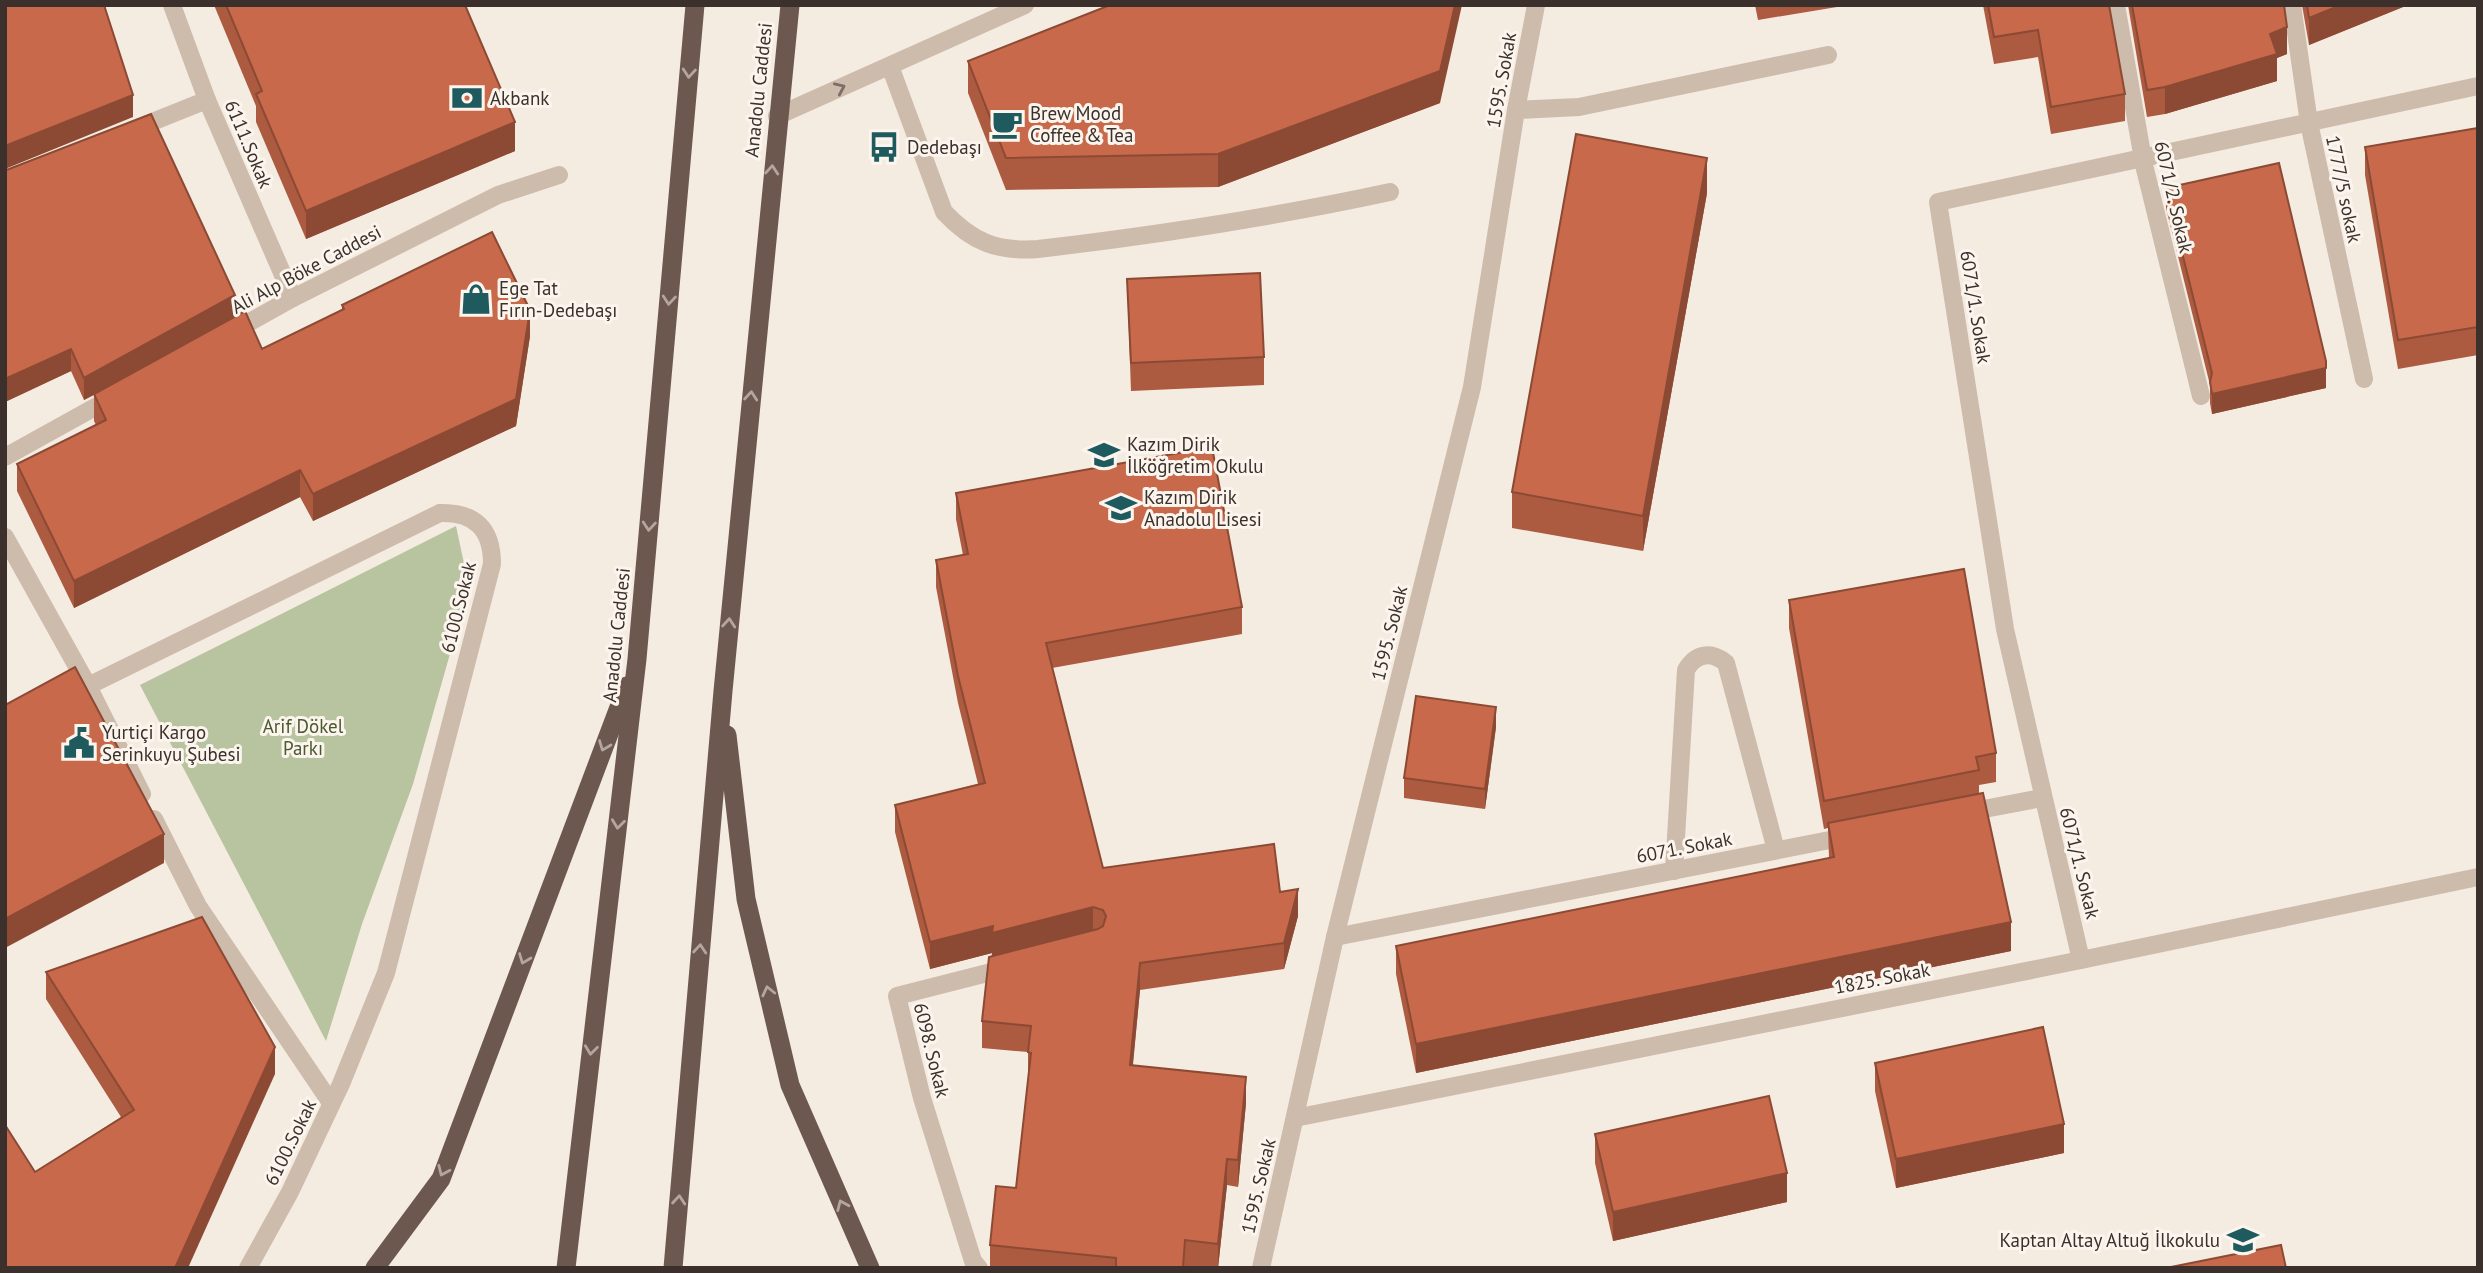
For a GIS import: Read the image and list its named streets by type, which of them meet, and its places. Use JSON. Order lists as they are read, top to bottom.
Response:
{
  "streets": {
    "highway": ["Anadolu Caddesi"],
    "street": [
      "1595. Sokak",
      "6111.Sokak",
      "1777/5 sokak",
      "6071/2. Sokak",
      "Ali Alp Böke Caddesi",
      "6071/1. Sokak",
      "6100.Sokak",
      "6071. Sokak",
      "1825. Sokak",
      "6098. Sokak"
    ]
  },
  "crossings": [
    ["1595. Sokak", "6071. Sokak"],
    ["1595. Sokak", "1825. Sokak"],
    ["6111.Sokak", "Ali Alp Böke Caddesi"],
    ["1777/5 sokak", "6071/1. Sokak"],
    ["6071/2. Sokak", "6071/1. Sokak"],
    ["6071/1. Sokak", "1825. Sokak"]
  ],
  "parks": ["Arif Dökel Parkı"],
  "places": {
    "bank": ["Akbank"],
    "cafe": ["Brew Mood Coffee & Tea"],
    "bus stop": ["Dedebaşı"],
    "shop": ["Ege Tat Fırın-Dedebaşı"],
    "school or university": ["Kazım Dirik İlköğretim Okulu", "Kazım Dirik Anadolu Lisesi", "Kaptan Altay Altuğ İlkokulu"],
    "public building": ["Yurtiçi Kargo Serinkuyu Şubesi"]
  }
}
